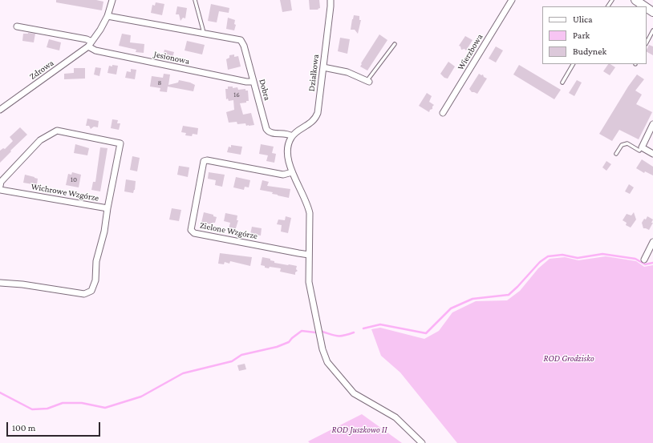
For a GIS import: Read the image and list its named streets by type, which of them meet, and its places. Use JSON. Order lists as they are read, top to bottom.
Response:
{
  "streets": {
    "street": [
      "Wierzbowa",
      "Jesionowa",
      "Zdrowa",
      "Działkowa",
      "Dobra",
      "Wichrowe Wzgórze",
      "Zielone Wzgórze"
    ]
  },
  "crossings": [
    ["Jesionowa", "Zdrowa"],
    ["Jesionowa", "Dobra"],
    ["Zdrowa", "Dobra"],
    ["Działkowa", "Dobra"]
  ],
  "parks": ["ROD Grodzisko", "ROD Juszkowo II"],
  "house_numbers": ["8", "16", "10"],
  "legend": ["Ulica", "Park", "Budynek"],
  "scale_bar": "100 m"
}
